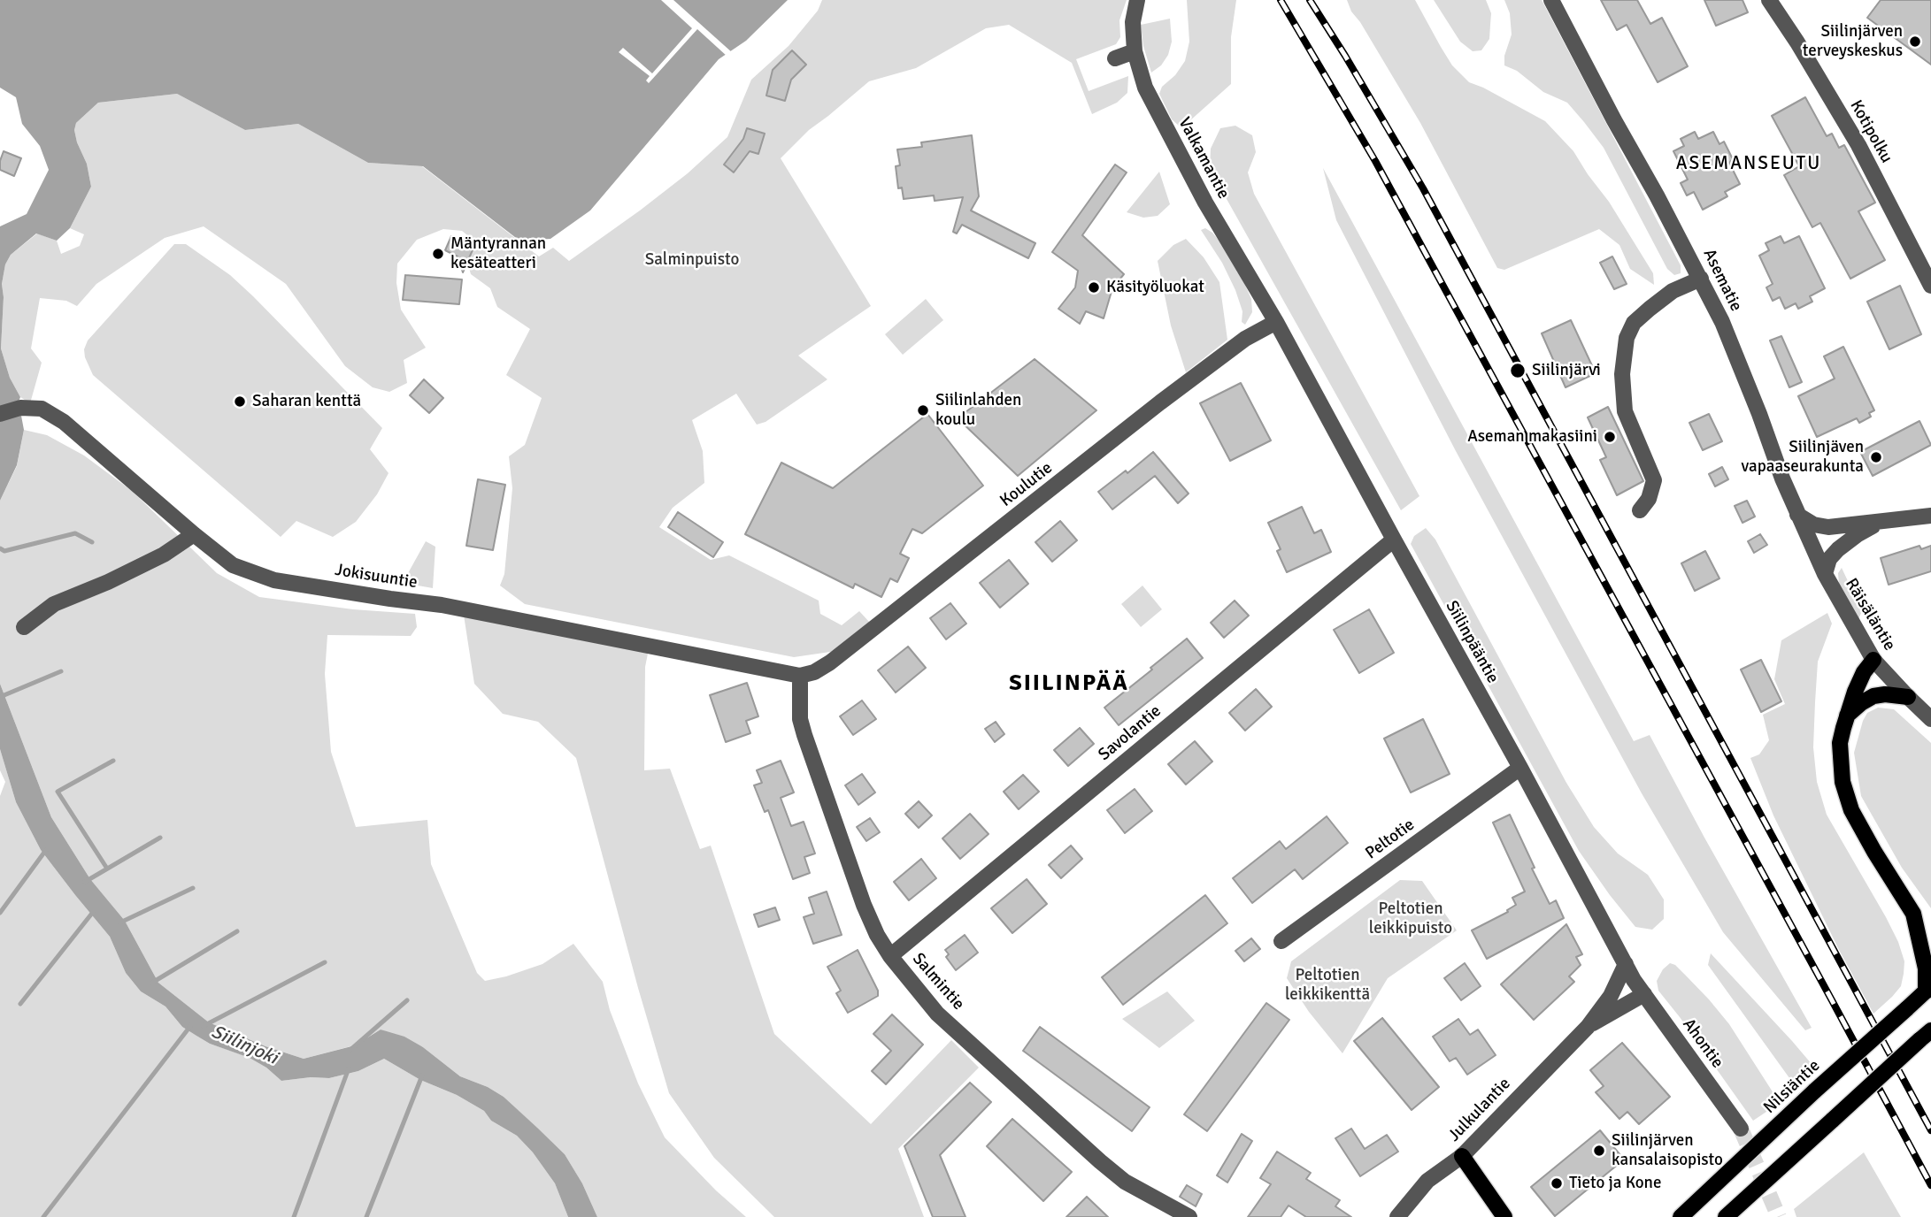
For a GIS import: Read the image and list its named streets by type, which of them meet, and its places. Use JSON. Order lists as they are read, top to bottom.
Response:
{
  "streets": {
    "main road": ["Nilsiäntie"],
    "street": [
      "Kotipolku",
      "Valkamantie",
      "Asematie",
      "Koulutie",
      "Jokisuuntie",
      "Räisäläntie",
      "Siilinpääntie",
      "Savolantie",
      "Peltotie",
      "Salmintie",
      "Ahontie",
      "Julkulantie"
    ]
  },
  "crossings": [
    ["Valkamantie", "Koulutie"],
    ["Valkamantie", "Siilinpääntie"],
    ["Asematie", "Räisäläntie"],
    ["Koulutie", "Jokisuuntie"],
    ["Koulutie", "Siilinpääntie"],
    ["Koulutie", "Salmintie"],
    ["Jokisuuntie", "Salmintie"],
    ["Siilinpääntie", "Savolantie"],
    ["Siilinpääntie", "Peltotie"],
    ["Siilinpääntie", "Ahontie"],
    ["Siilinpääntie", "Julkulantie"],
    ["Savolantie", "Salmintie"],
    ["Ahontie", "Julkulantie"]
  ],
  "districts": ["ASEMANSEUTU", "SIILINPÄÄ"],
  "water": ["Siilinjoki"],
  "parks": ["Salminpuisto", "Peltotien leikkipuisto", "Peltotien leikkikenttä"],
  "places": [
    "Siilinjärven terveyskeskus",
    "Mäntyrannan kesäteatteri",
    "Käsityöluokat",
    "Siilinjärvi",
    "Saharan kenttä",
    "Siilinlahden koulu",
    "Aseman makasiini",
    "Siilinjäven vapaaseurakunta",
    "Siilinjärven kansalaisopisto",
    "Tieto ja Kone"
  ]
}
